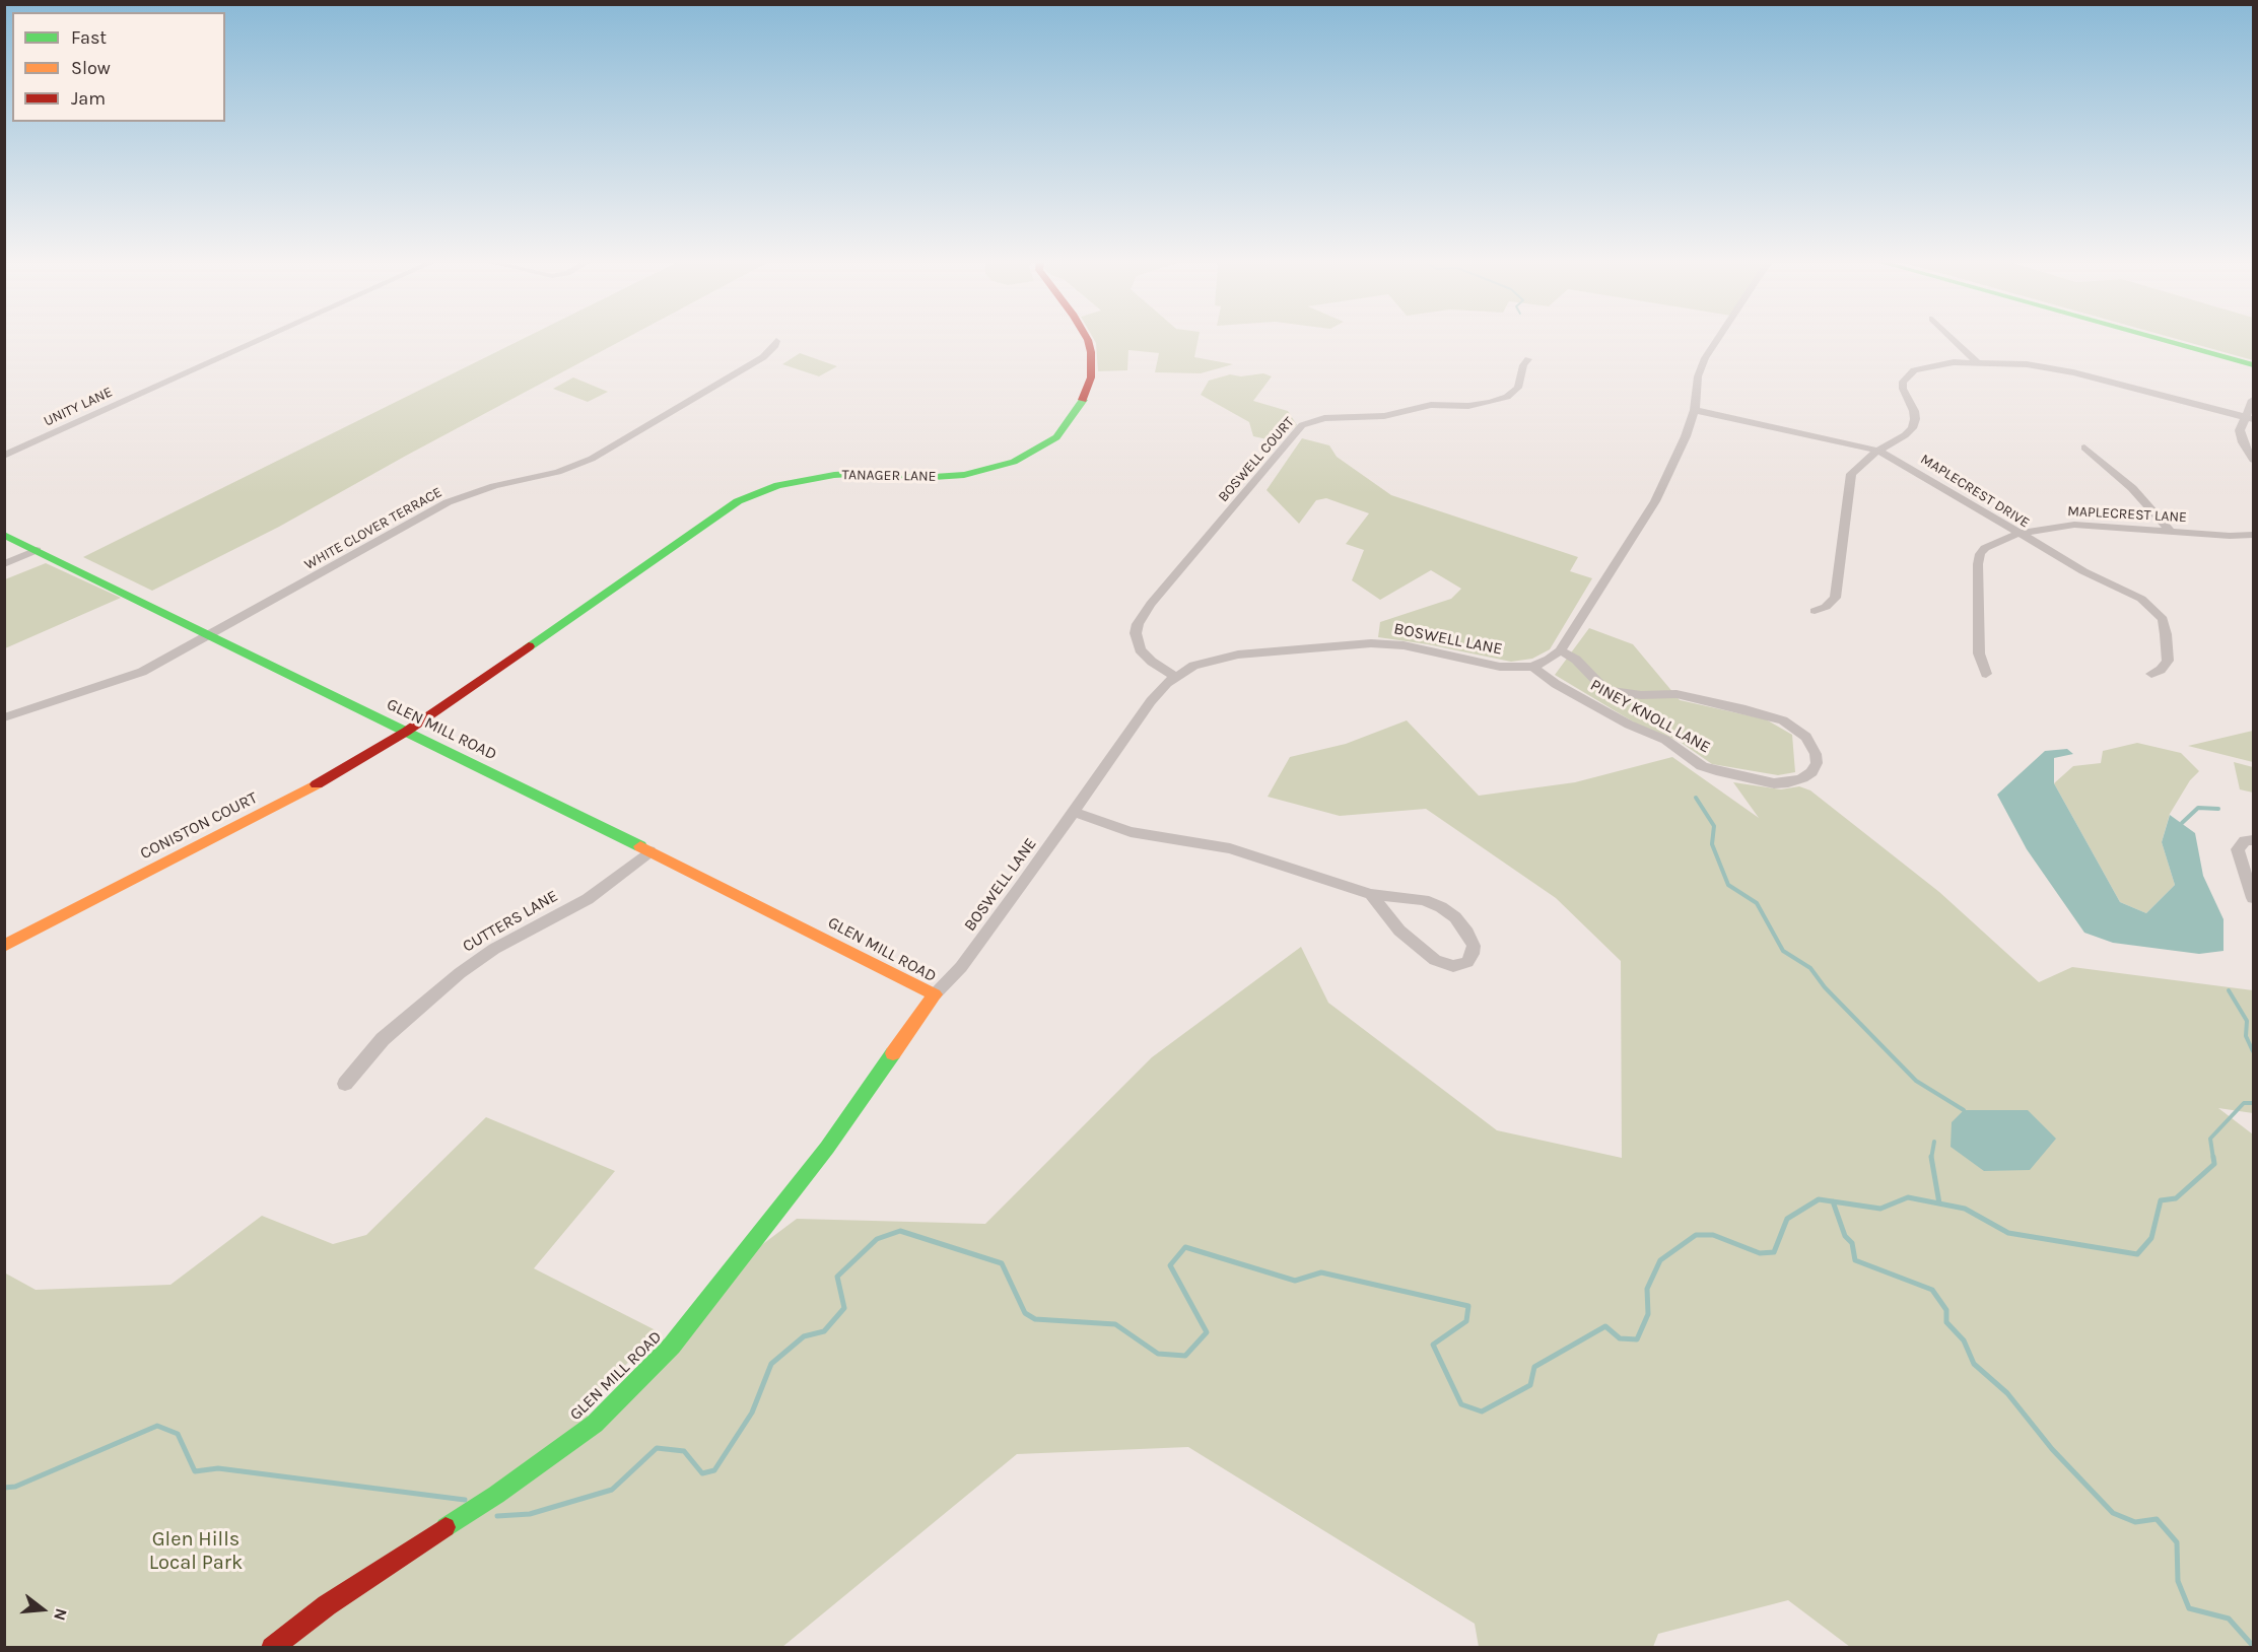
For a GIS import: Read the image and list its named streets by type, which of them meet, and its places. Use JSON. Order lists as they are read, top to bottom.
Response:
{
  "streets": {
    "main road": ["TANAGER LANE", "GLEN MILL ROAD", "CONISTON COURT"],
    "street": [
      "UNITY LANE",
      "BOSWELL COURT",
      "MAPLECREST DRIVE",
      "MAPLECREST LANE",
      "WHITE CLOVER TERRACE",
      "BOSWELL LANE",
      "PINEY KNOLL LANE",
      "CUTTERS LANE"
    ]
  },
  "crossings": [
    ["BOSWELL COURT", "BOSWELL LANE"],
    ["TANAGER LANE", "GLEN MILL ROAD"],
    ["TANAGER LANE", "CONISTON COURT"],
    ["MAPLECREST DRIVE", "MAPLECREST LANE"],
    ["MAPLECREST DRIVE", "BOSWELL LANE"],
    ["WHITE CLOVER TERRACE", "GLEN MILL ROAD"],
    ["BOSWELL LANE", "PINEY KNOLL LANE"],
    ["BOSWELL LANE", "GLEN MILL ROAD"],
    ["GLEN MILL ROAD", "CONISTON COURT"],
    ["GLEN MILL ROAD", "CUTTERS LANE"]
  ],
  "parks": ["Glen Hills Local Park"],
  "legend": ["Fast", "Slow", "Jam"],
  "north": "right"
}
